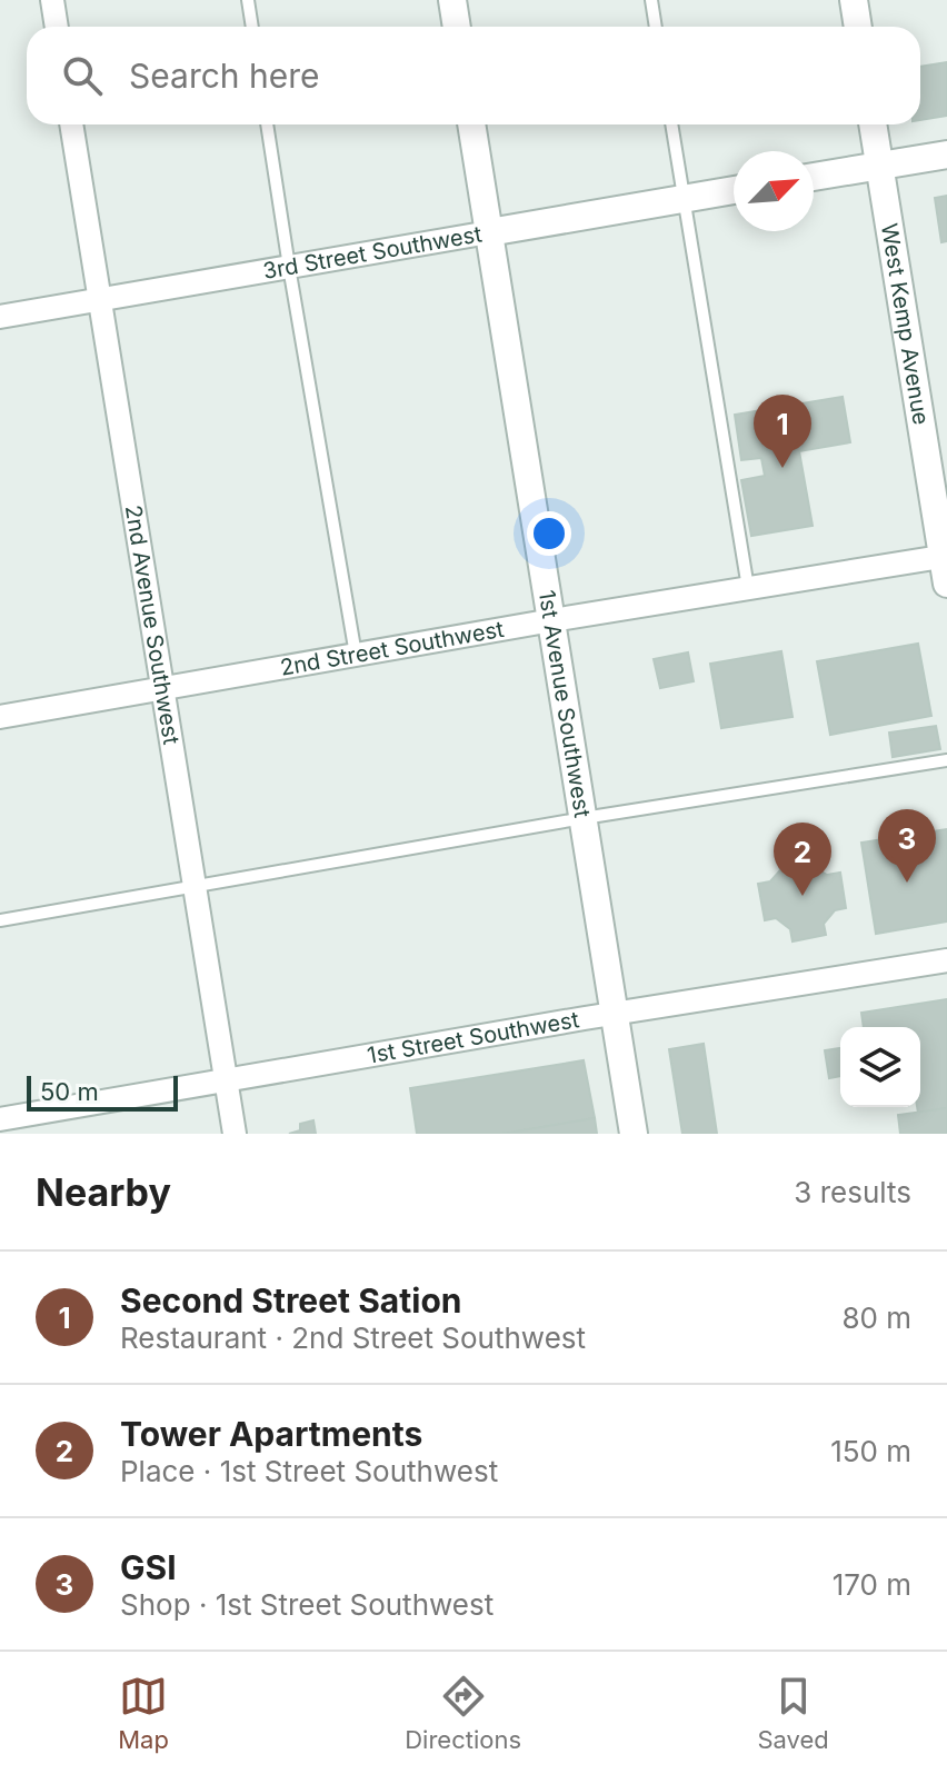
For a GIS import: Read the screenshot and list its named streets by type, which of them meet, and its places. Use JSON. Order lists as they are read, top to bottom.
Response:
{
  "streets": {
    "street": [
      "3rd Street Southwest",
      "West Kemp Avenue",
      "2nd Avenue Southwest",
      "2nd Street Southwest",
      "1st Avenue Southwest",
      "1st Street Southwest"
    ]
  },
  "crossings": [
    ["3rd Street Southwest", "2nd Avenue Southwest"],
    ["3rd Street Southwest", "1st Avenue Southwest"],
    ["West Kemp Avenue", "2nd Street Southwest"],
    ["2nd Avenue Southwest", "2nd Street Southwest"],
    ["2nd Avenue Southwest", "1st Street Southwest"],
    ["2nd Street Southwest", "1st Avenue Southwest"],
    ["1st Avenue Southwest", "1st Street Southwest"]
  ],
  "scale_bar": "50 m",
  "north": "top right",
  "page": {
    "search": "Search here",
    "pins": ["1", "3", "2"],
    "scale": "50 m",
    "heading": ["Nearby", "3 results"],
    "list": [
      {
        "mark": "1",
        "name": "Second Street Sation",
        "note": "Restaurant · 2nd Street Southwest",
        "value": "80 m"
      },
      {
        "mark": "2",
        "name": "Tower Apartments",
        "note": "Place · 1st Street Southwest",
        "value": "150 m"
      },
      {
        "mark": "3",
        "name": "GSI",
        "note": "Shop · 1st Street Southwest",
        "value": "170 m"
      }
    ],
    "nav": ["Map", "Directions", "Saved"]
  }
}
